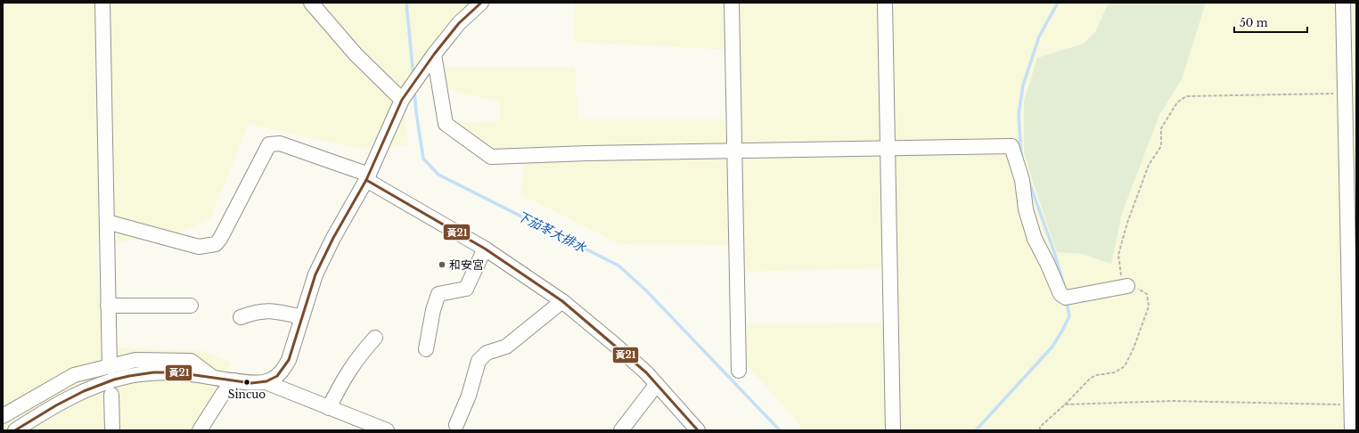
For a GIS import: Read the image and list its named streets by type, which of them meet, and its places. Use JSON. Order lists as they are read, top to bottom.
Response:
{
  "water": ["下茄苳大排水"],
  "places": ["和安宮", "Sincuo"],
  "lines": ["transit line 黃21"],
  "scale_bar": "50 m"
}
